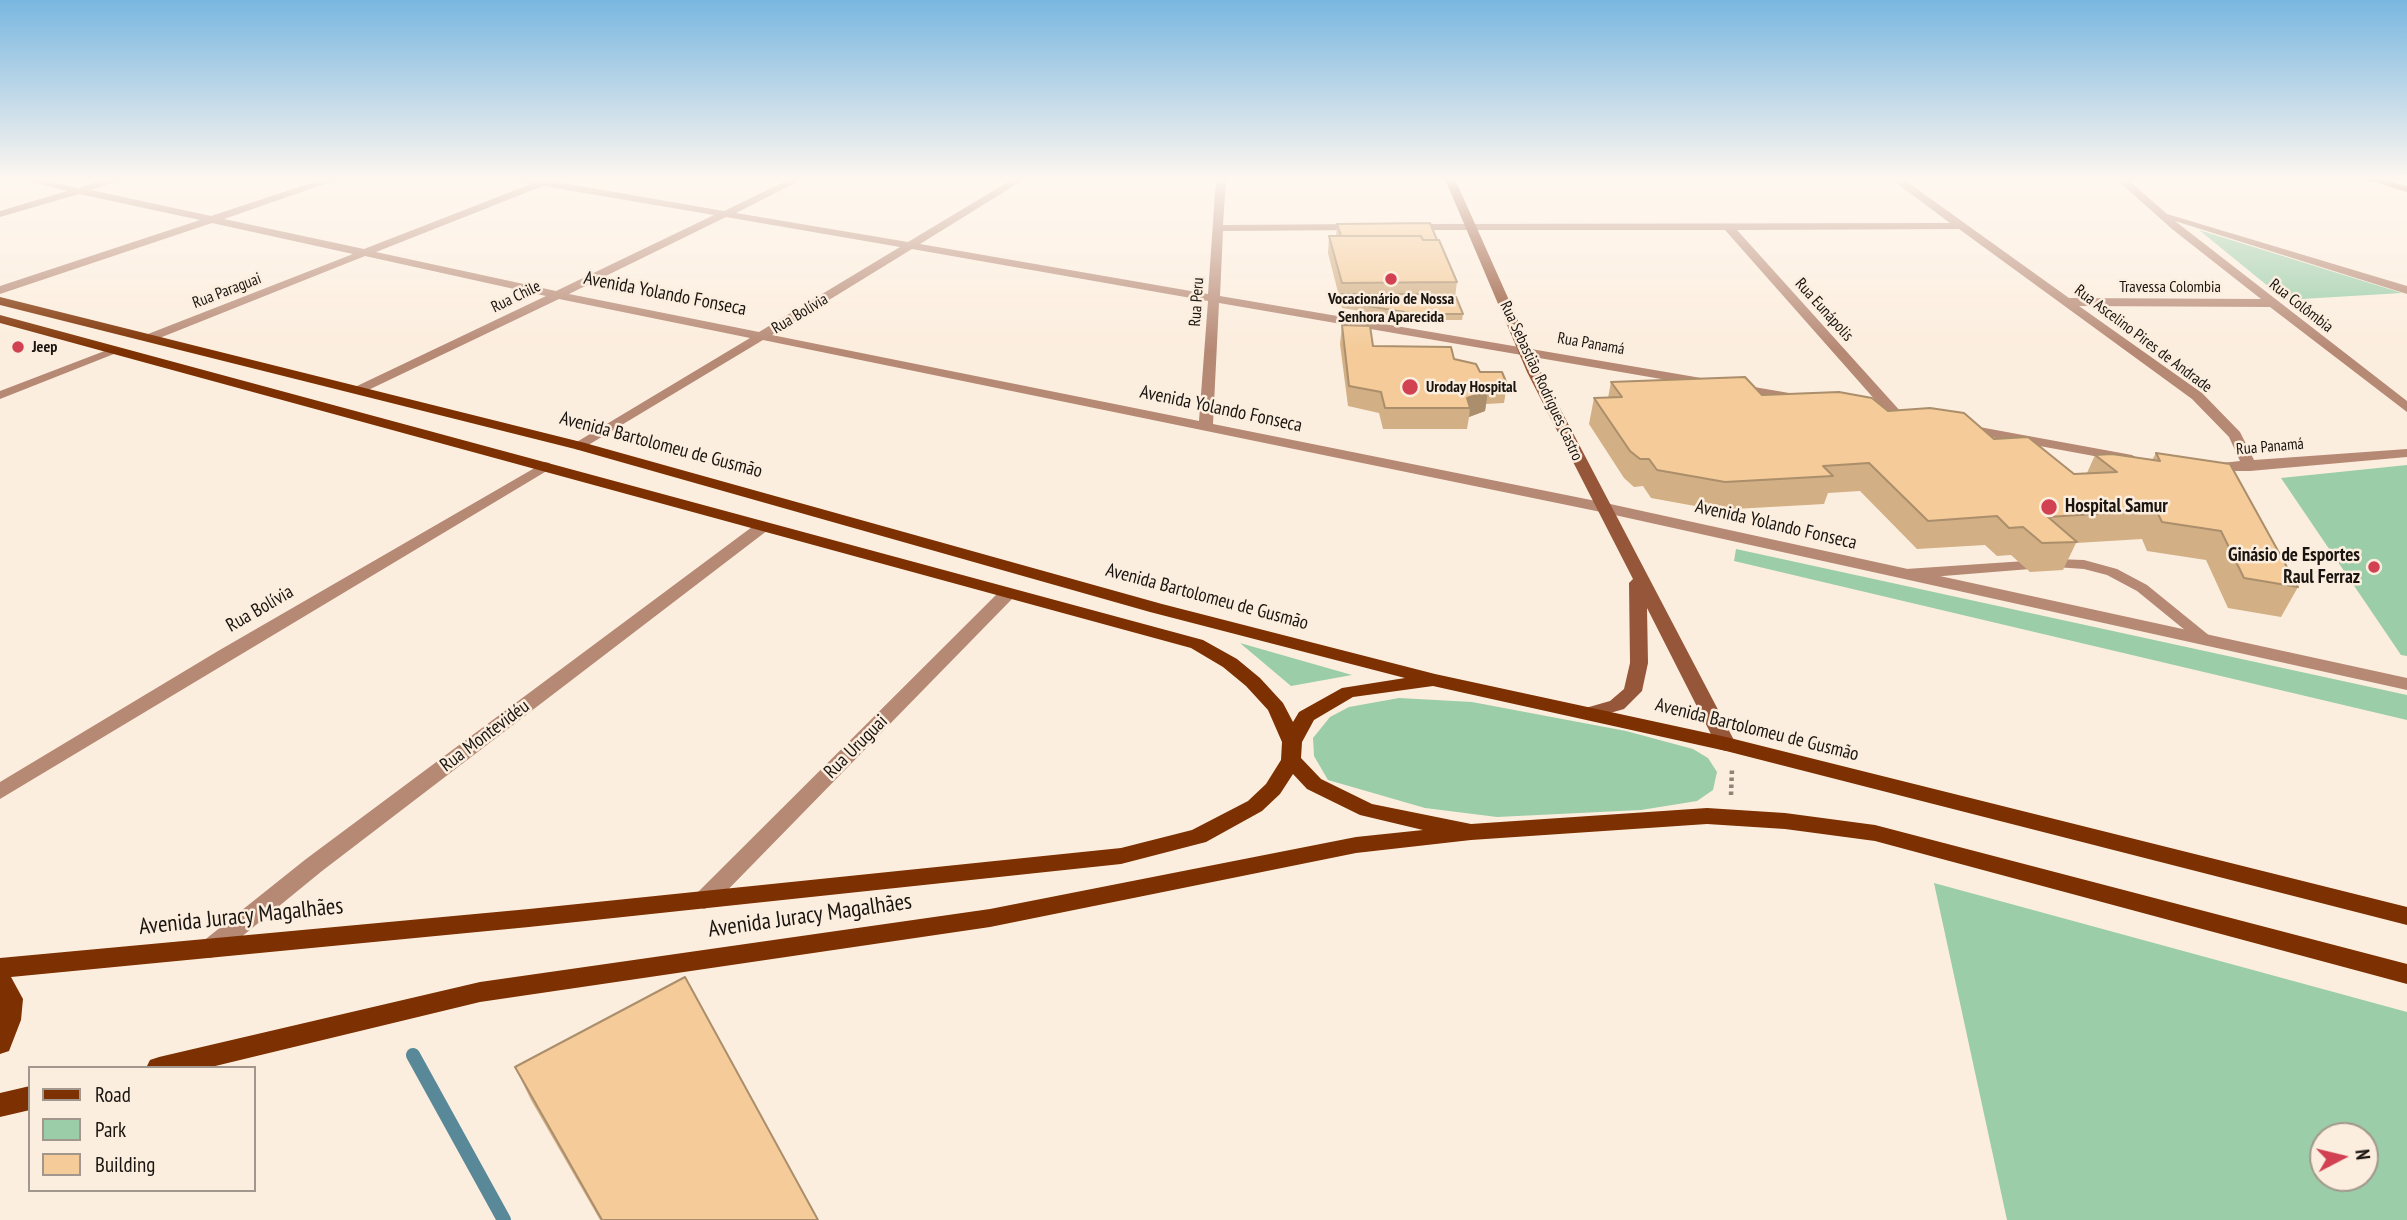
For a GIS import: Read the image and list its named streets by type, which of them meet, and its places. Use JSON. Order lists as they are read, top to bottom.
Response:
{
  "streets": {
    "main road": ["Avenida Bartolomeu de Gusmão", "Avenida Juracy Magalhães"],
    "street": [
      "Travessa Colombia",
      "Rua Paraguai",
      "Avenida Yolando Fonseca",
      "Rua Chile",
      "Rua Peru",
      "Rua Colômbia",
      "Rua Eunápolis",
      "Rua Bolívia",
      "Rua Ascelino Pires de Andrade",
      "Rua Panamá",
      "Rua Sebastião Rodrigues Castro",
      "Rua Montevidéu",
      "Rua Uruguai"
    ]
  },
  "crossings": [
    ["Travessa Colombia", "Rua Colômbia"],
    ["Travessa Colombia", "Rua Ascelino Pires de Andrade"],
    ["Rua Paraguai", "Avenida Yolando Fonseca"],
    ["Rua Paraguai", "Avenida Bartolomeu de Gusmão"],
    ["Avenida Yolando Fonseca", "Rua Chile"],
    ["Avenida Yolando Fonseca", "Rua Peru"],
    ["Avenida Yolando Fonseca", "Rua Bolívia"],
    ["Avenida Yolando Fonseca", "Rua Sebastião Rodrigues Castro"],
    ["Rua Chile", "Avenida Bartolomeu de Gusmão"],
    ["Rua Peru", "Rua Panamá"],
    ["Rua Bolívia", "Rua Panamá"],
    ["Rua Bolívia", "Avenida Bartolomeu de Gusmão"],
    ["Rua Ascelino Pires de Andrade", "Rua Panamá"],
    ["Rua Panamá", "Rua Sebastião Rodrigues Castro"],
    ["Rua Sebastião Rodrigues Castro", "Avenida Bartolomeu de Gusmão"],
    ["Avenida Bartolomeu de Gusmão", "Avenida Juracy Magalhães"],
    ["Rua Montevidéu", "Avenida Juracy Magalhães"],
    ["Rua Uruguai", "Avenida Juracy Magalhães"]
  ],
  "places": [
    "Vocacionário de Nossa Senhora Aparecida",
    "Jeep",
    "Uroday Hospital",
    "Hospital Samur",
    "Ginásio de Esportes Raul Ferraz"
  ],
  "legend": ["Road", "Park", "Building"],
  "north": "right"
}
